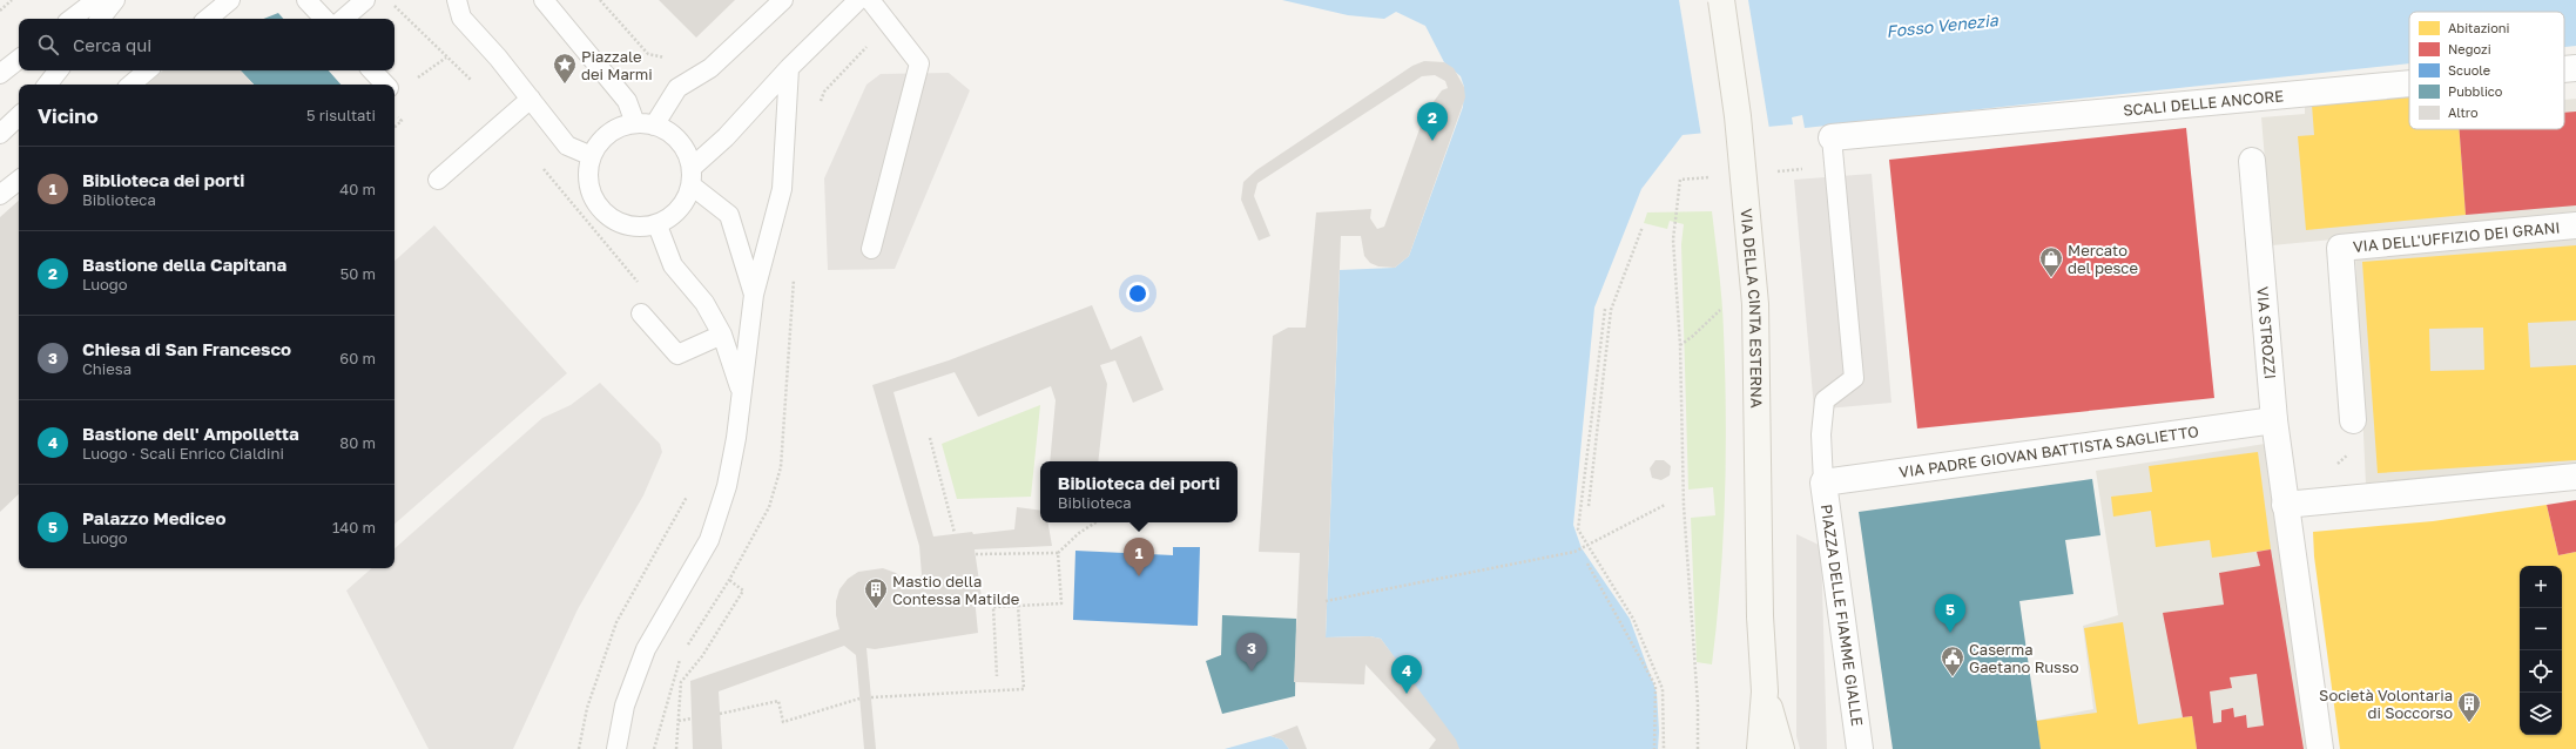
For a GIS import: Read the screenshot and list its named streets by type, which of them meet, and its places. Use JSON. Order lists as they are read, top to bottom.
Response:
{
  "streets": {
    "main road": ["VIA DELLA CINTA ESTERNA"],
    "street": [
      "SCALI DELLE ANCORE",
      "VIA DELL'UFFIZIO DEI GRANI",
      "VIA STROZZI",
      "VIA PADRE GIOVAN BATTISTA SAGLIETTO",
      "PIAZZA DELLE FIAMME GIALLE"
    ]
  },
  "crossings": [
    ["VIA STROZZI", "VIA PADRE GIOVAN BATTISTA SAGLIETTO"],
    ["VIA PADRE GIOVAN BATTISTA SAGLIETTO", "PIAZZA DELLE FIAMME GIALLE"]
  ],
  "water": ["Fosso Venezia"],
  "places": {
    "place": ["Piazzale dei Marmi"],
    "shop": ["Mercato del pesce"],
    "building": ["Mastio della Contessa Matilde", "Società Volontaria di Soccorso"],
    "public building": ["Caserma Gaetano Russo"]
  },
  "legend": [
    "Abitazioni",
    "Negozi",
    "Scuole",
    "Pubblico",
    "Altro"
  ],
  "page": {
    "search": "Cerca qui",
    "heading": ["Vicino", "5 risultati"],
    "pins": [
      "2",
      "1",
      "5",
      "3",
      "4"
    ],
    "list": [
      {
        "mark": "1",
        "name": "Biblioteca dei porti",
        "note": "Biblioteca",
        "value": "40 m"
      },
      {
        "mark": "2",
        "name": "Bastione della Capitana",
        "note": "Luogo",
        "value": "50 m"
      },
      {
        "mark": "3",
        "name": "Chiesa di San Francesco",
        "note": "Chiesa",
        "value": "60 m"
      },
      {
        "mark": "4",
        "name": "Bastione dell' Ampolletta",
        "note": "Luogo · Scali Enrico Cialdini",
        "value": "80 m"
      },
      {
        "mark": "5",
        "name": "Palazzo Mediceo",
        "note": "Luogo",
        "value": "140 m"
      }
    ],
    "popup": ["Biblioteca dei porti", "Biblioteca"],
    "map_buttons": ["+", "−"]
  }
}
